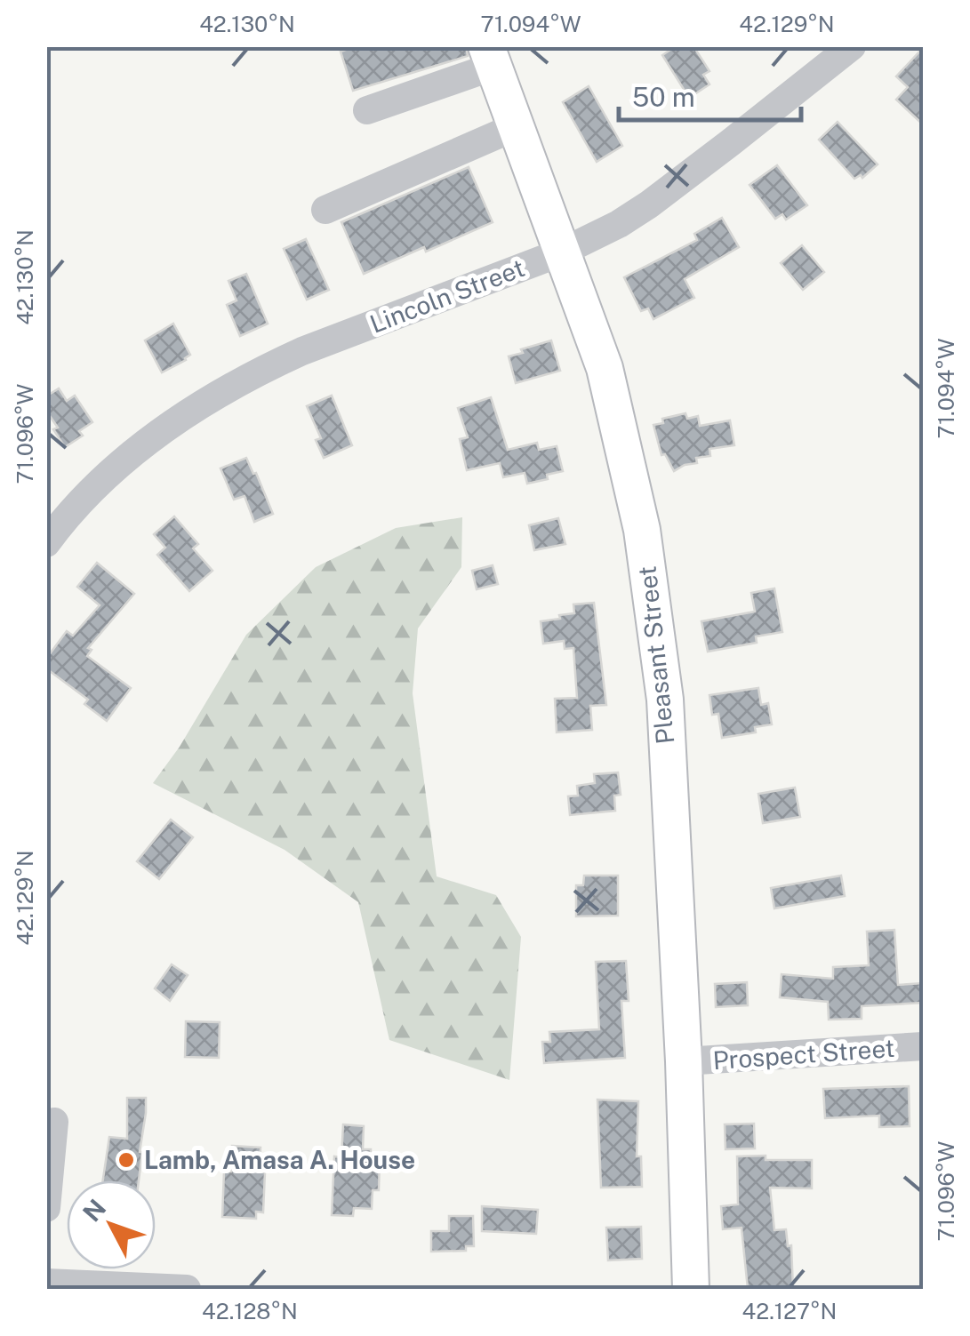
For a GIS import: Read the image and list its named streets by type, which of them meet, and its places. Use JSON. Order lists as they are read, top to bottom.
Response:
{
  "streets": {
    "main road": ["Pleasant Street"],
    "street": ["Lincoln Street", "Prospect Street"]
  },
  "crossings": [
    ["Lincoln Street", "Pleasant Street"],
    ["Pleasant Street", "Prospect Street"]
  ],
  "places": ["Lamb, Amasa A. House"],
  "scale_bar": "50 m",
  "north": "top left",
  "coordinates": [
    "42.130°N",
    "71.094°W",
    "42.129°N",
    "71.096°W",
    "42.128°N",
    "42.127°N"
  ]
}
